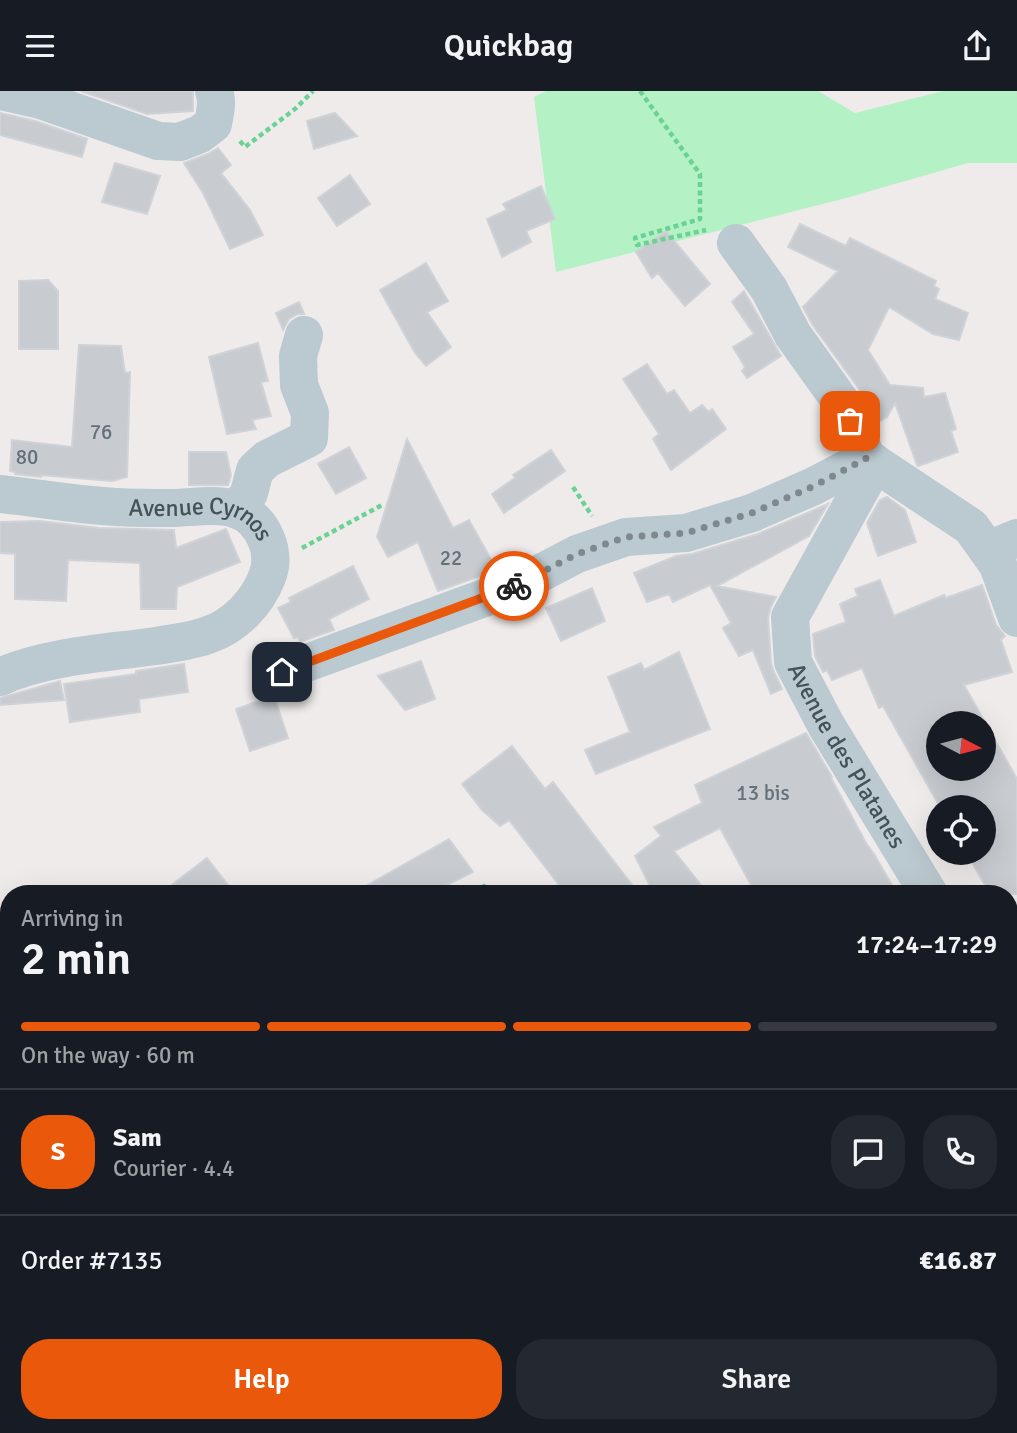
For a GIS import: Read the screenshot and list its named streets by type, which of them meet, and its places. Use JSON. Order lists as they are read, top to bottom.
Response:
{
  "streets": {
    "street": ["Avenue Cyrnos", "Avenue des Platanes"]
  },
  "house_numbers": [
    "76",
    "80",
    "22",
    "13 bis"
  ],
  "north": "right",
  "page": {
    "header": "Quickbag",
    "heading": ["2 min", "Arriving in", "17:24–17:29"],
    "panel": [
      "Sam",
      "Courier · 4.4",
      "Order #7135",
      "€16.87"
    ],
    "bar": "On the way · 60 m",
    "round": "S",
    "buttons": ["Help", "Share"]
  }
}
